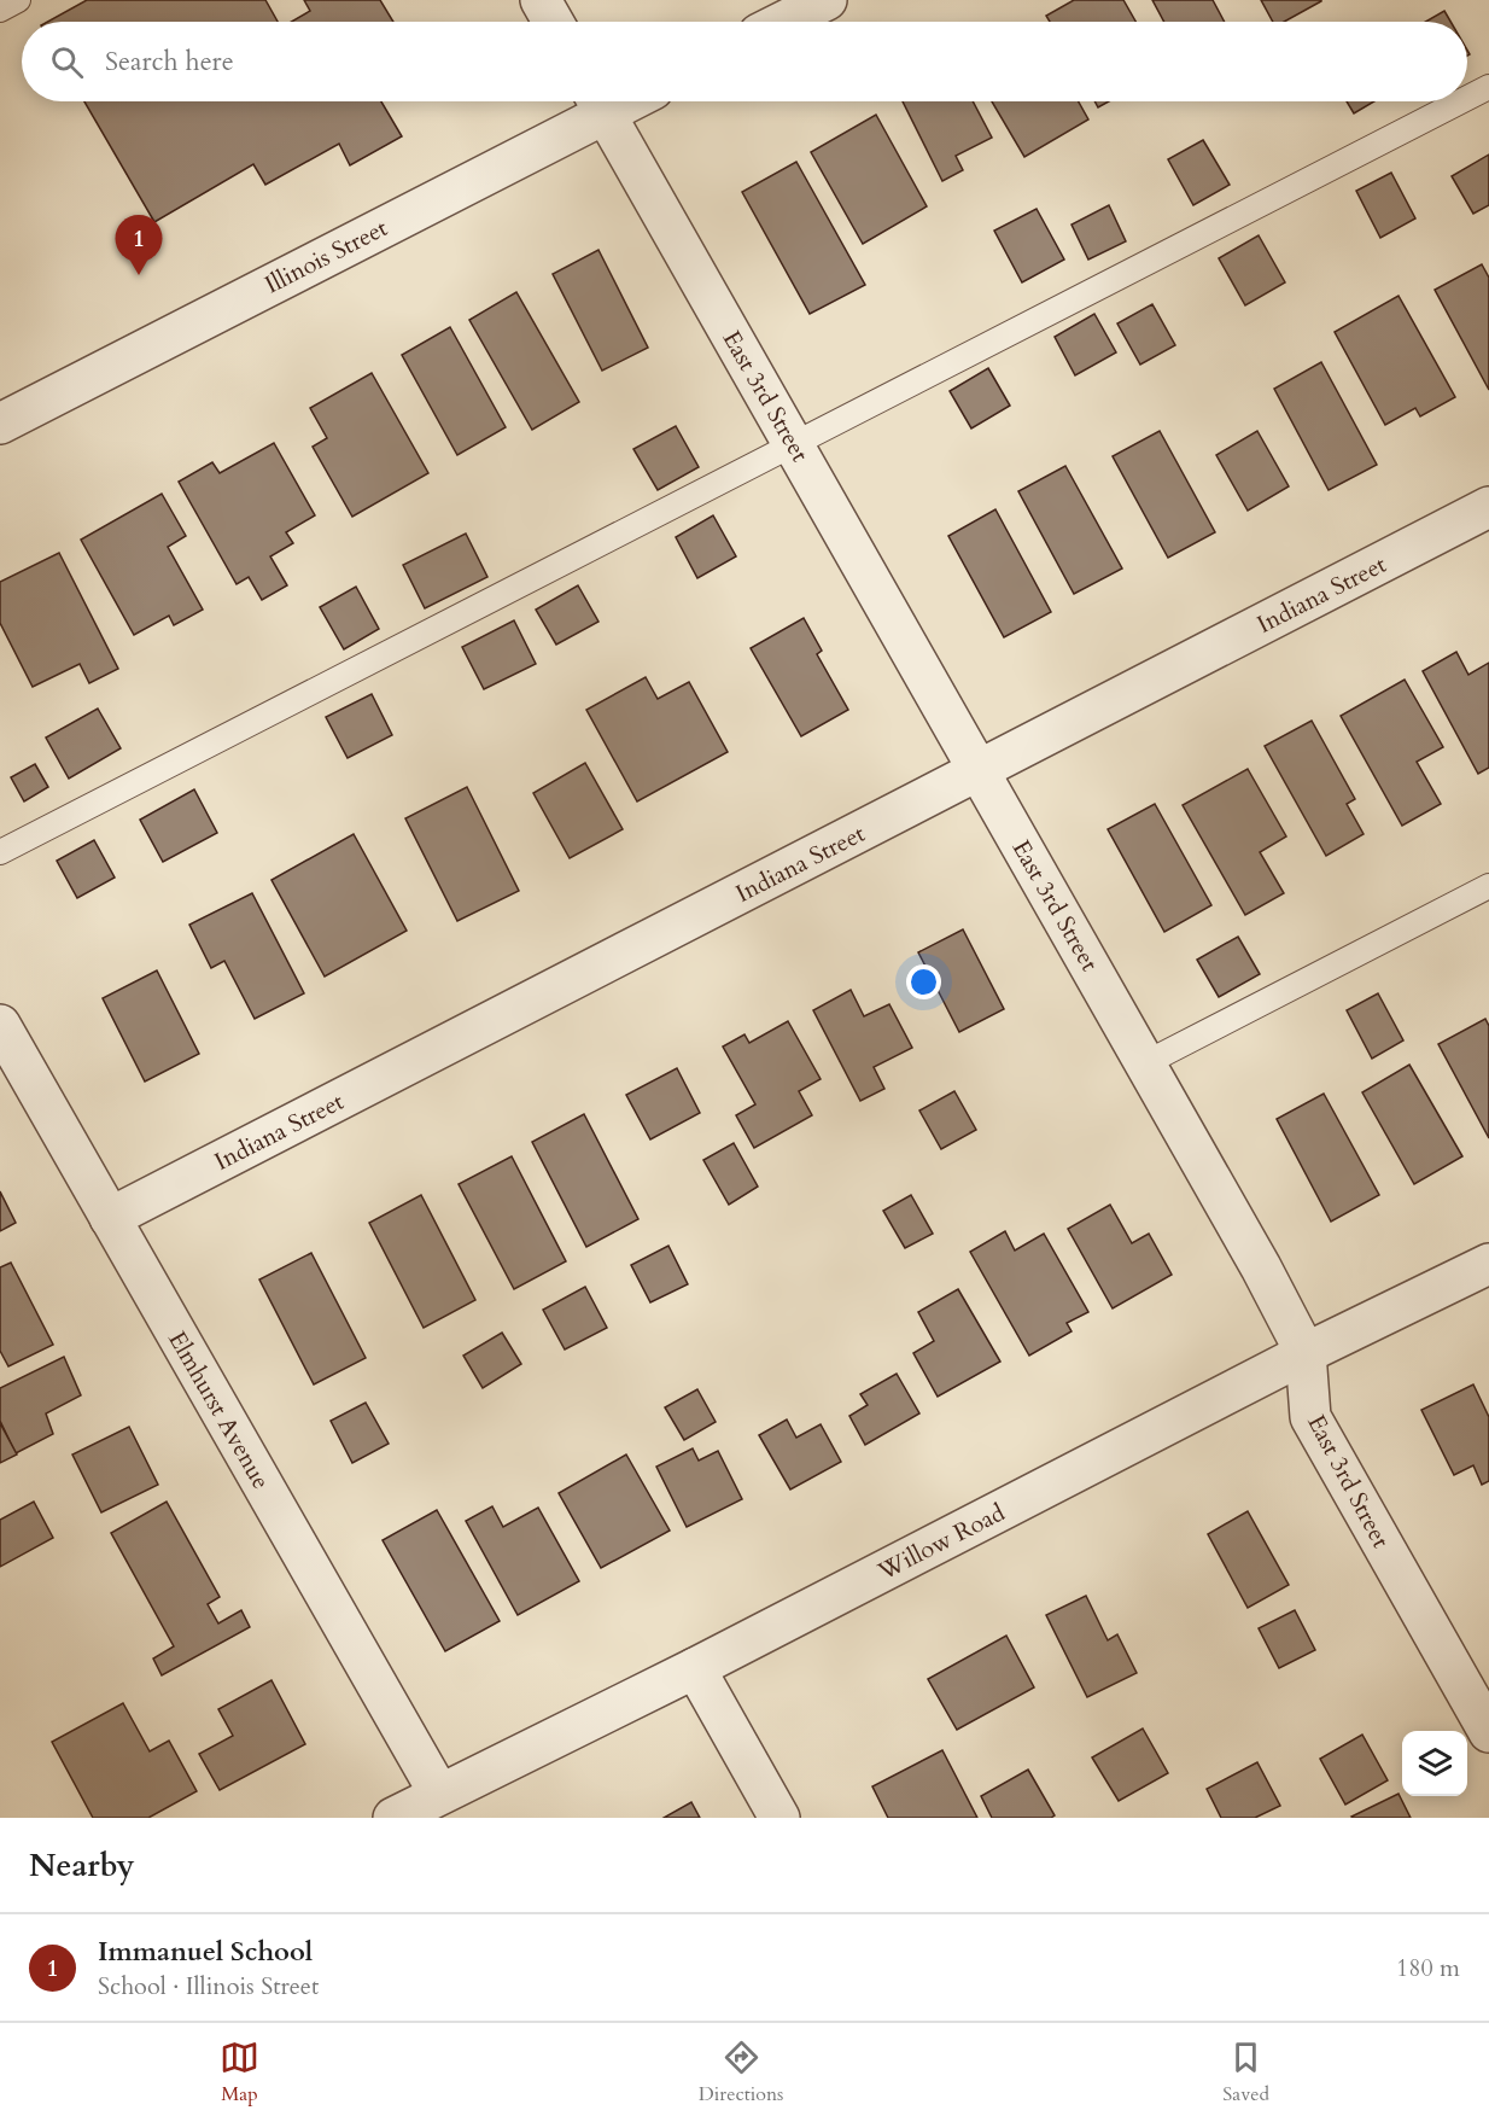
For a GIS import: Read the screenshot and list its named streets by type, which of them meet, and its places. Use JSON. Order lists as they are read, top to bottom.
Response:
{
  "streets": {
    "street": [
      "Illinois Street",
      "East 3rd Street",
      "Indiana Street",
      "Elmhurst Avenue",
      "Willow Road"
    ]
  },
  "crossings": [
    ["East 3rd Street", "Indiana Street"],
    ["East 3rd Street", "Willow Road"],
    ["Indiana Street", "Elmhurst Avenue"],
    ["Elmhurst Avenue", "Willow Road"]
  ],
  "page": {
    "search": "Search here",
    "pins": "1",
    "heading": "Nearby",
    "list": [
      {
        "mark": "1",
        "name": "Immanuel School",
        "note": "School · Illinois Street",
        "value": "180 m"
      }
    ],
    "nav": ["Map", "Directions", "Saved"]
  }
}
